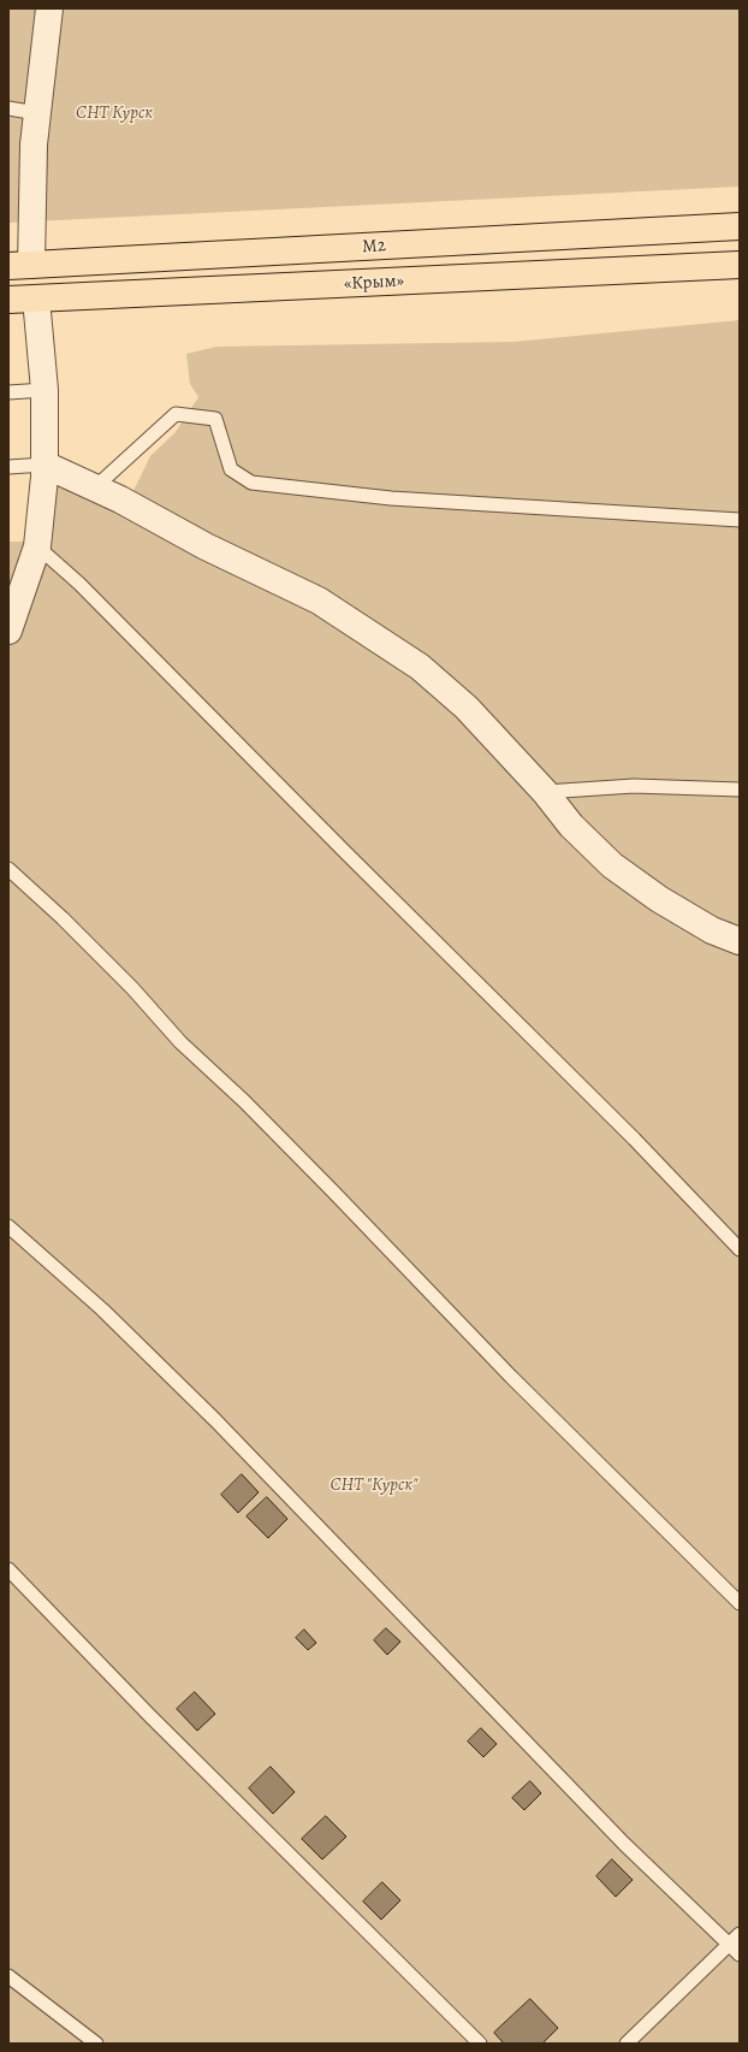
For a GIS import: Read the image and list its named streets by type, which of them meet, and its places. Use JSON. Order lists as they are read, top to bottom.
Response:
{
  "streets": {
    "highway": ["М2", "«Крым»"]
  },
  "parks": ["СНТ Курск", "СНТ \"Курск\""]
}
